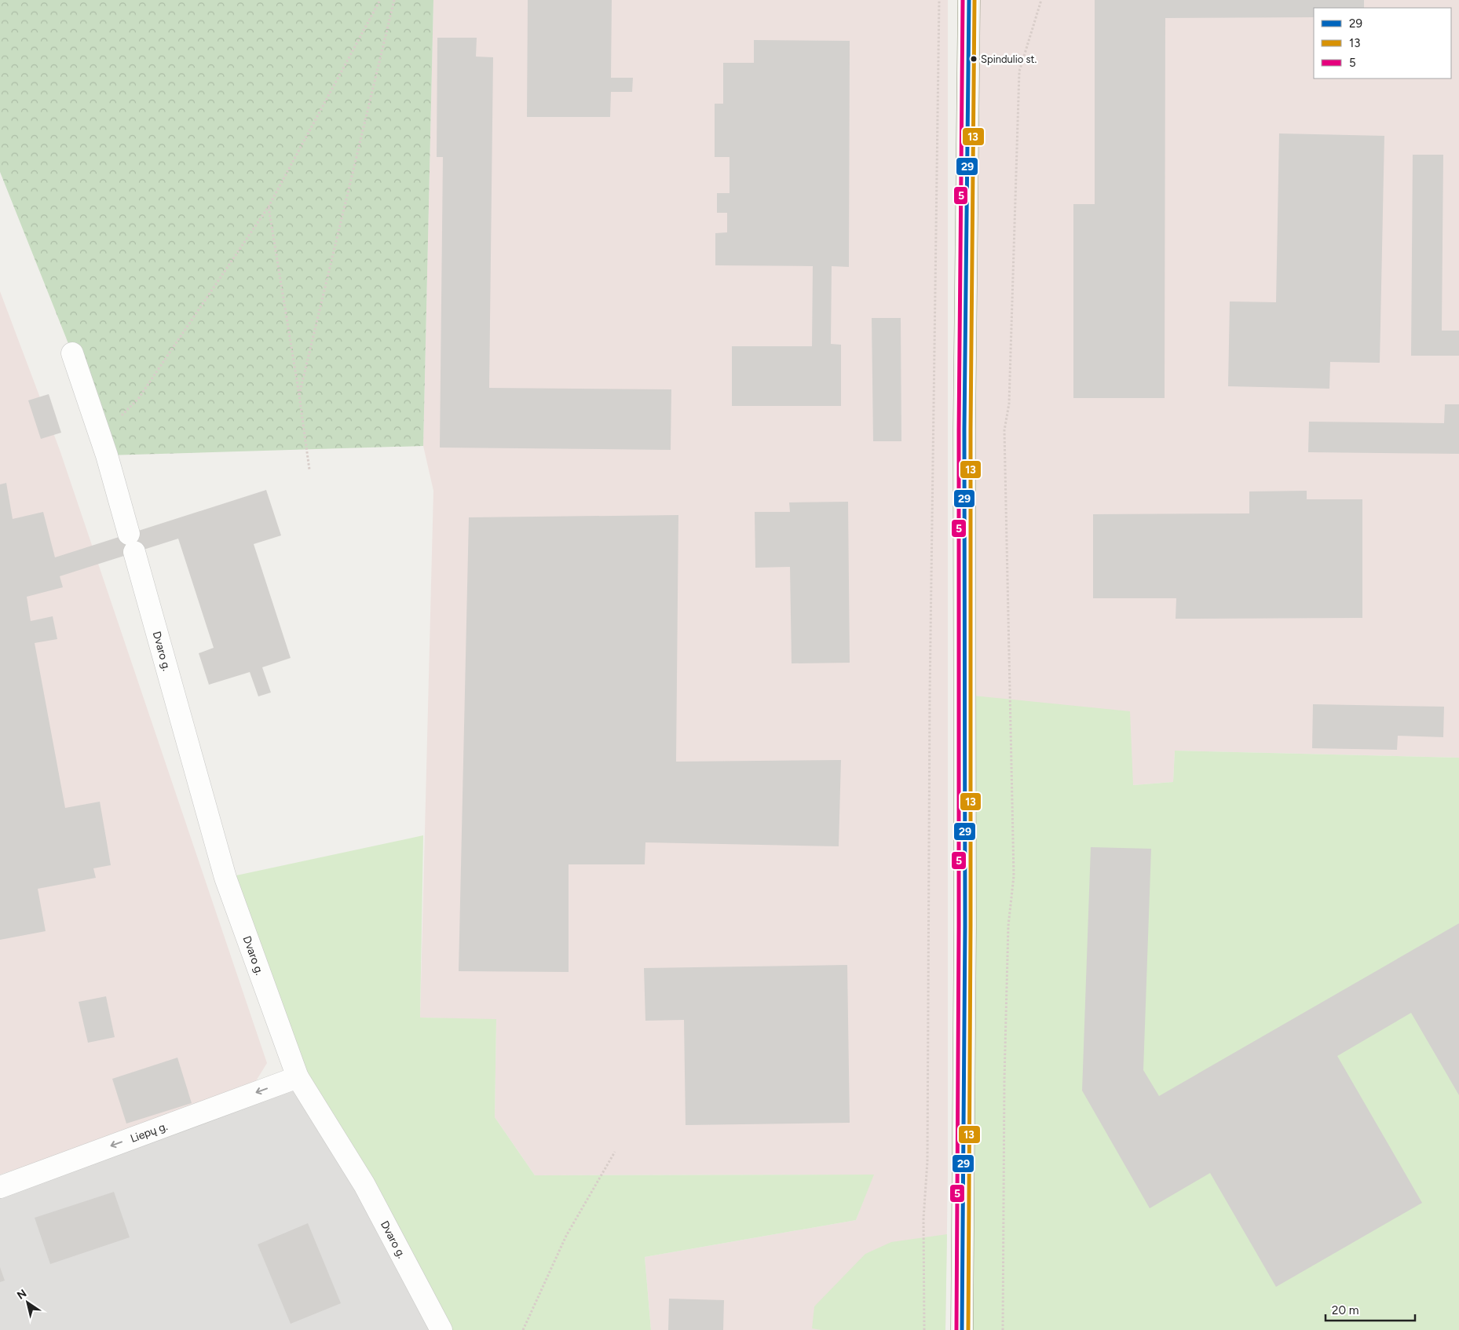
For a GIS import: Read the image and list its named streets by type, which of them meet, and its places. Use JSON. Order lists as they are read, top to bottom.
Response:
{
  "streets": {
    "street": ["Dvaro g.", "Liepų g."]
  },
  "crossings": [
    ["Dvaro g.", "Liepų g."]
  ],
  "one_way": ["Liepų g."],
  "places": ["Spindulio st."],
  "lines": ["transit line 29", "transit line 13", "transit line 5"],
  "legend": ["29", "13", "5"],
  "scale_bar": "20 m",
  "north": "top left"
}
